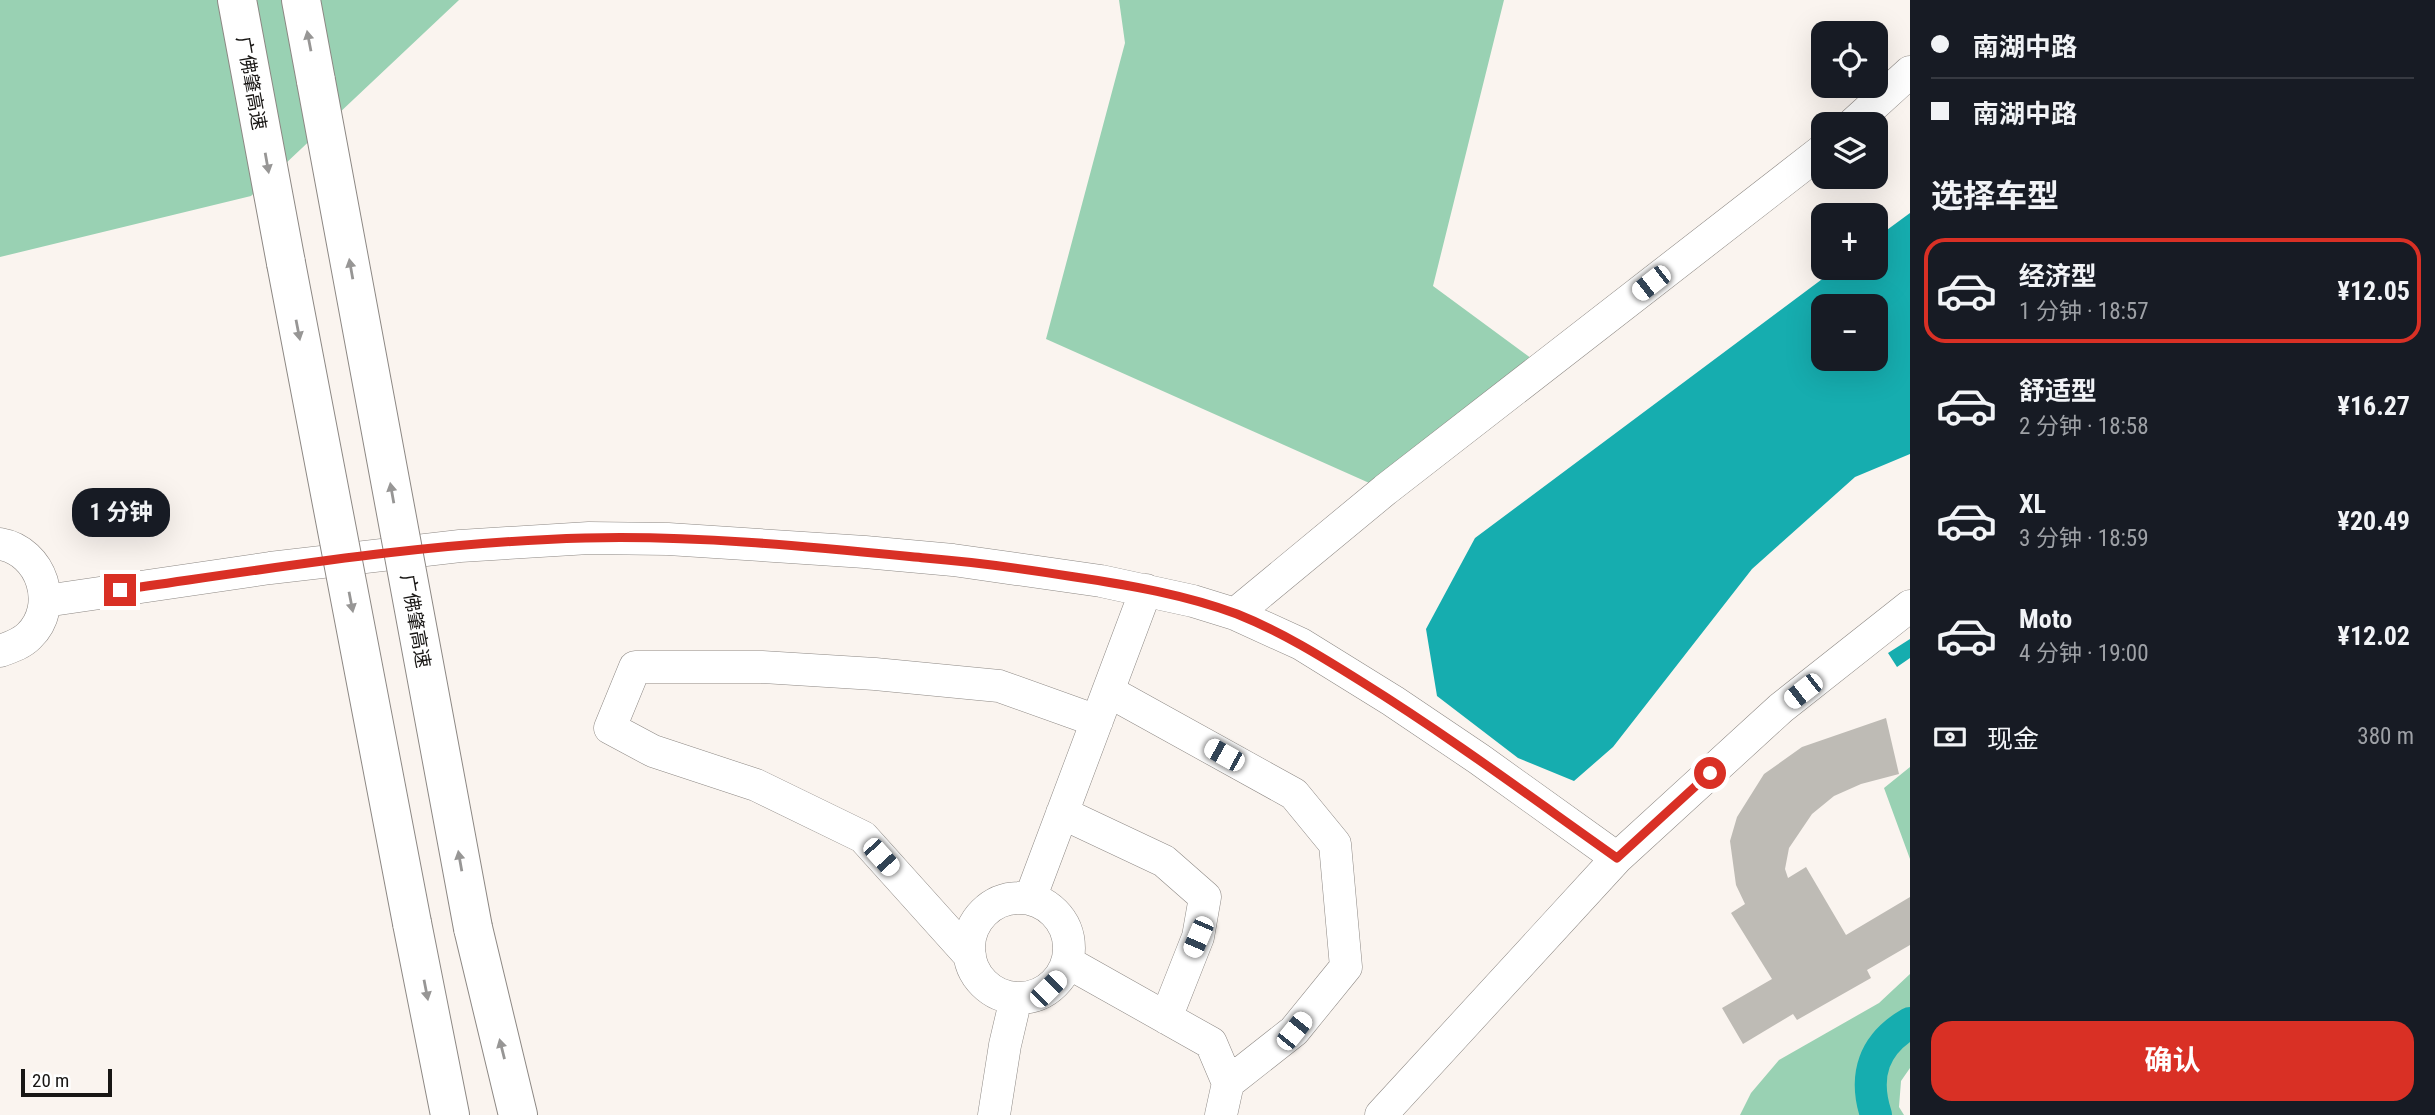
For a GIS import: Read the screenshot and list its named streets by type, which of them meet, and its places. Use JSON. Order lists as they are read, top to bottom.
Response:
{
  "streets": {
    "highway": ["广佛肇高速"]
  },
  "scale_bar": "20 m",
  "page": {
    "banner": ["南湖中路", "南湖中路"],
    "map_buttons": ["+", "−"],
    "heading": "选择车型",
    "list": [
      {
        "name": "经济型",
        "note": "1 分钟 · 18:57",
        "value": "¥12.05"
      },
      {
        "name": "舒适型",
        "note": "2 分钟 · 18:58",
        "value": "¥16.27"
      },
      {
        "name": "XL",
        "note": "3 分钟 · 18:59",
        "value": "¥20.49"
      },
      {
        "name": "Moto",
        "note": "4 分钟 · 19:00",
        "value": "¥12.02"
      }
    ],
    "bubble": "1 分钟",
    "pay": ["现金", "380 m"],
    "buttons": "确认",
    "scale": "20 m"
  }
}
